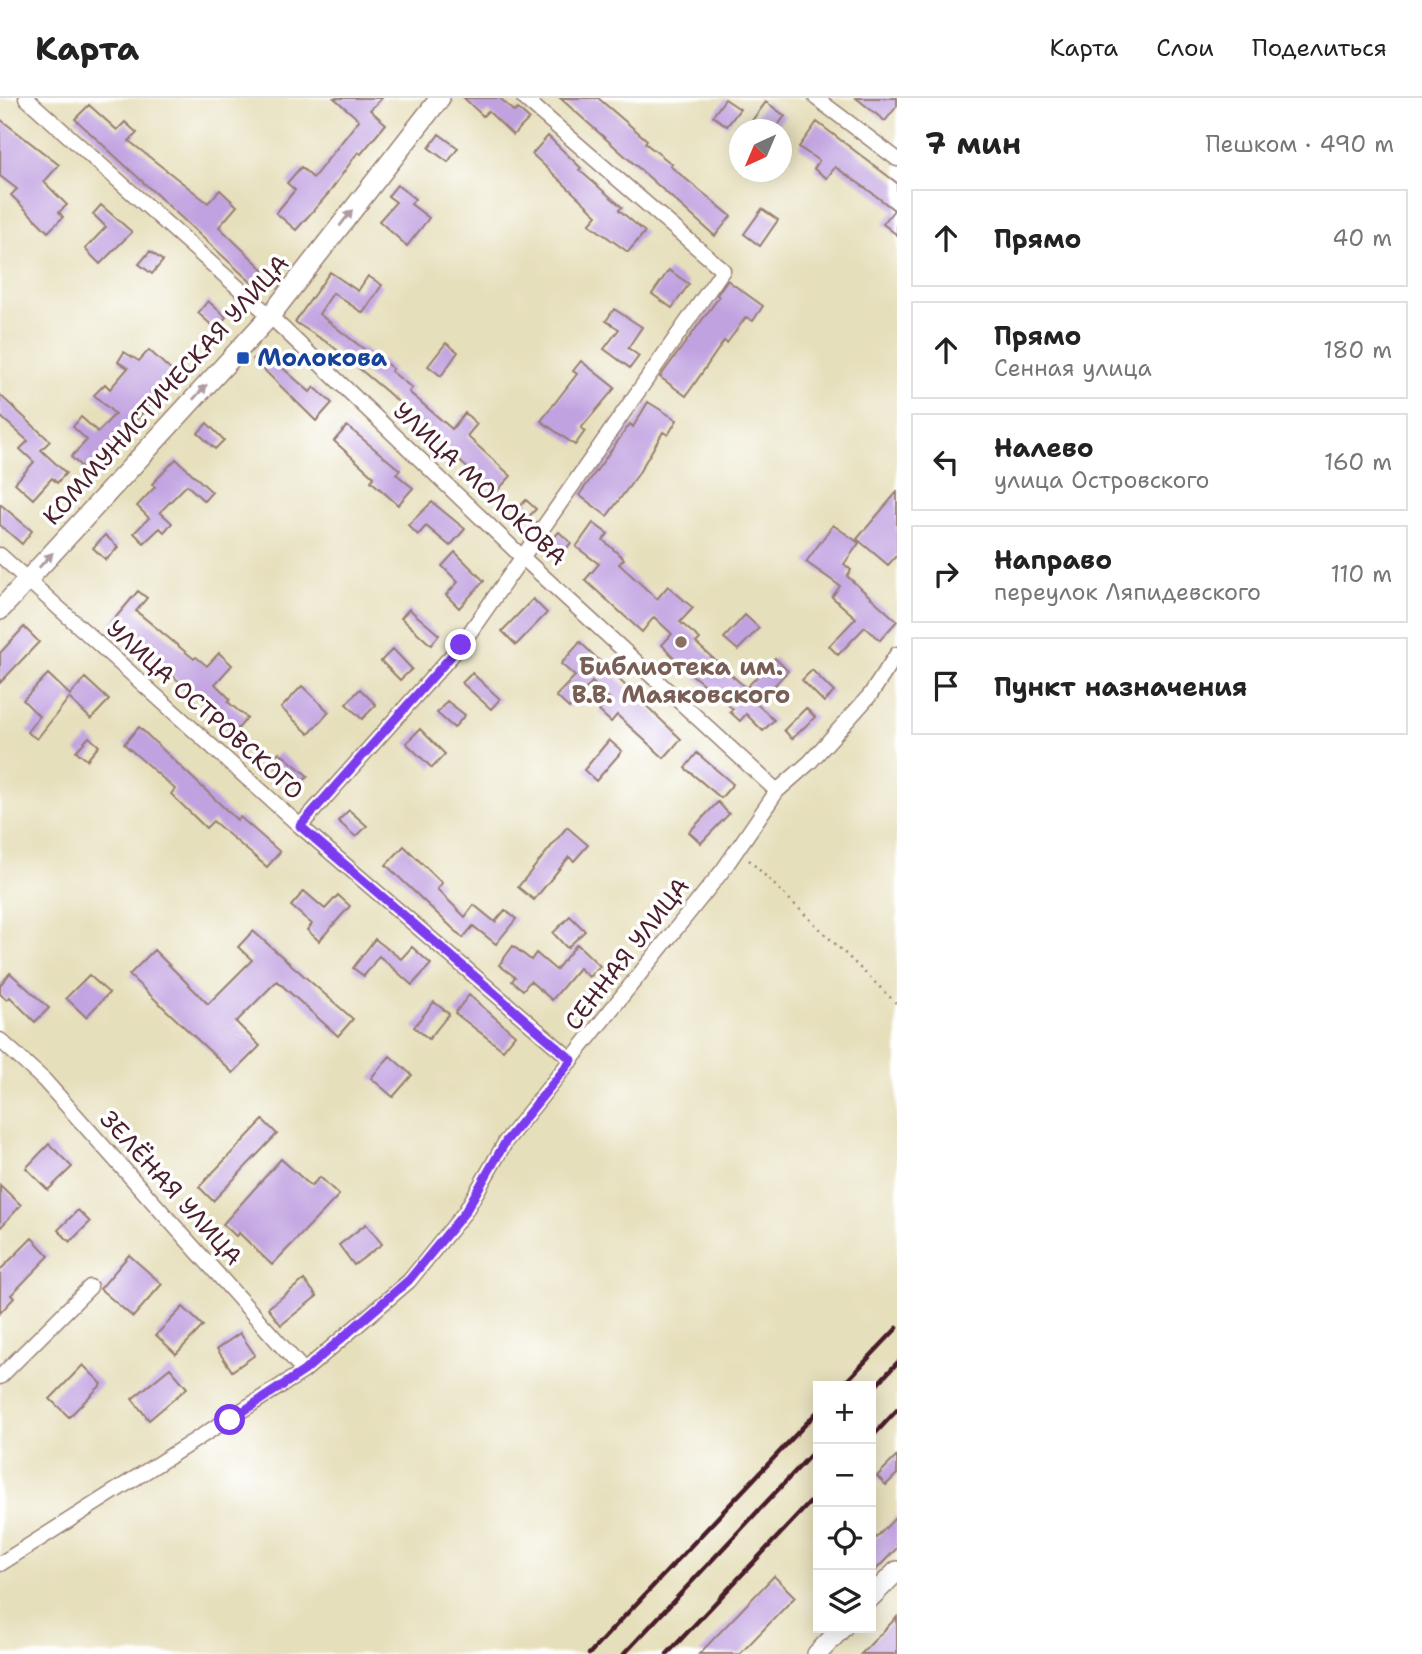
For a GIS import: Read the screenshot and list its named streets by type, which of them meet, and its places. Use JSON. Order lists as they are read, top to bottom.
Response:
{
  "streets": {
    "street": [
      "КОММУНИСТИЧЕСКАЯ УЛИЦА",
      "УЛИЦА МОЛОКОВА",
      "УЛИЦА ОСТРОВСКОГО",
      "СЕННАЯ УЛИЦА",
      "ЗЕЛЁНАЯ УЛИЦА"
    ]
  },
  "crossings": [
    ["КОММУНИСТИЧЕСКАЯ УЛИЦА", "УЛИЦА МОЛОКОВА"],
    ["КОММУНИСТИЧЕСКАЯ УЛИЦА", "УЛИЦА ОСТРОВСКОГО"],
    ["УЛИЦА МОЛОКОВА", "СЕННАЯ УЛИЦА"],
    ["УЛИЦА ОСТРОВСКОГО", "СЕННАЯ УЛИЦА"],
    ["СЕННАЯ УЛИЦА", "ЗЕЛЁНАЯ УЛИЦА"]
  ],
  "one_way": ["КОММУНИСТИЧЕСКАЯ УЛИЦА"],
  "places": {
    "transit": ["Молокова"],
    "other": ["Библиотека им. В.В. Маяковского"]
  },
  "north": "bottom left",
  "page": {
    "header": "Карта",
    "nav": ["Карта", "Слои", "Поделиться"],
    "heading": ["7 мин", "Пешком · 490 m"],
    "list": [
      ["Прямо", "40 m"],
      ["Прямо", "Сенная улица", "180 m"],
      ["Налево", "улица Островского", "160 m"],
      ["Направо", "переулок Ляпидевского", "110 m"],
      "Пункт назначения"
    ],
    "map_buttons": ["+", "−"]
  }
}
